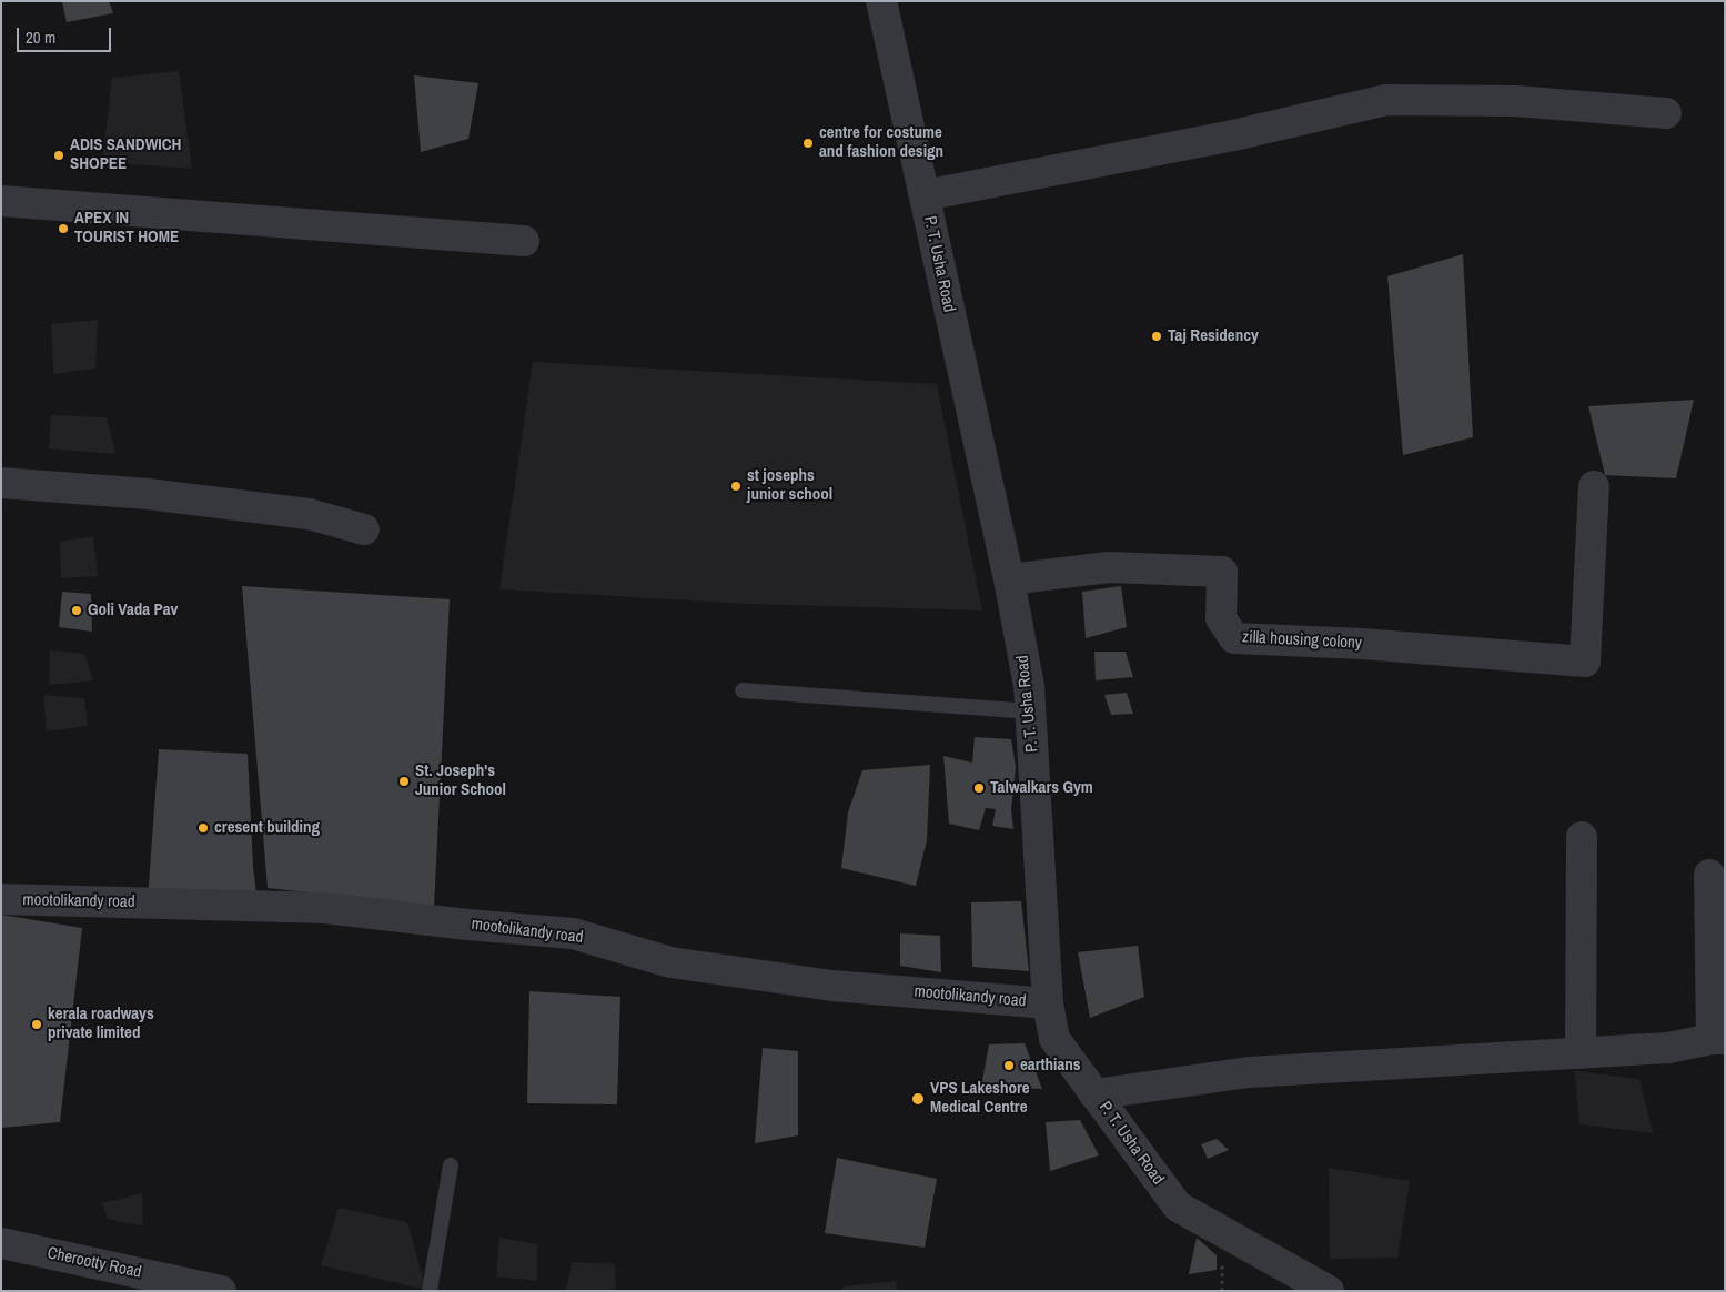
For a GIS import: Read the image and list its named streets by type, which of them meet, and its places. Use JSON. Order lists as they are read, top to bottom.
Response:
{
  "streets": {
    "street": [
      "P. T. Usha Road",
      "zilla housing colony",
      "mootolikandy road",
      "Cherootty Road"
    ]
  },
  "crossings": [
    ["P. T. Usha Road", "zilla housing colony"],
    ["P. T. Usha Road", "mootolikandy road"]
  ],
  "places": [
    "centre for costume and fashion design",
    "ADIS SANDWICH SHOPEE",
    "APEX IN TOURIST HOME",
    "Taj Residency",
    "st josephs junior school",
    "Goli Vada Pav",
    "St. Joseph's Junior School",
    "Talwalkars Gym",
    "cresent building",
    "kerala roadways private limited",
    "earthians",
    "VPS Lakeshore Medical Centre"
  ],
  "scale_bar": "20 m"
}
